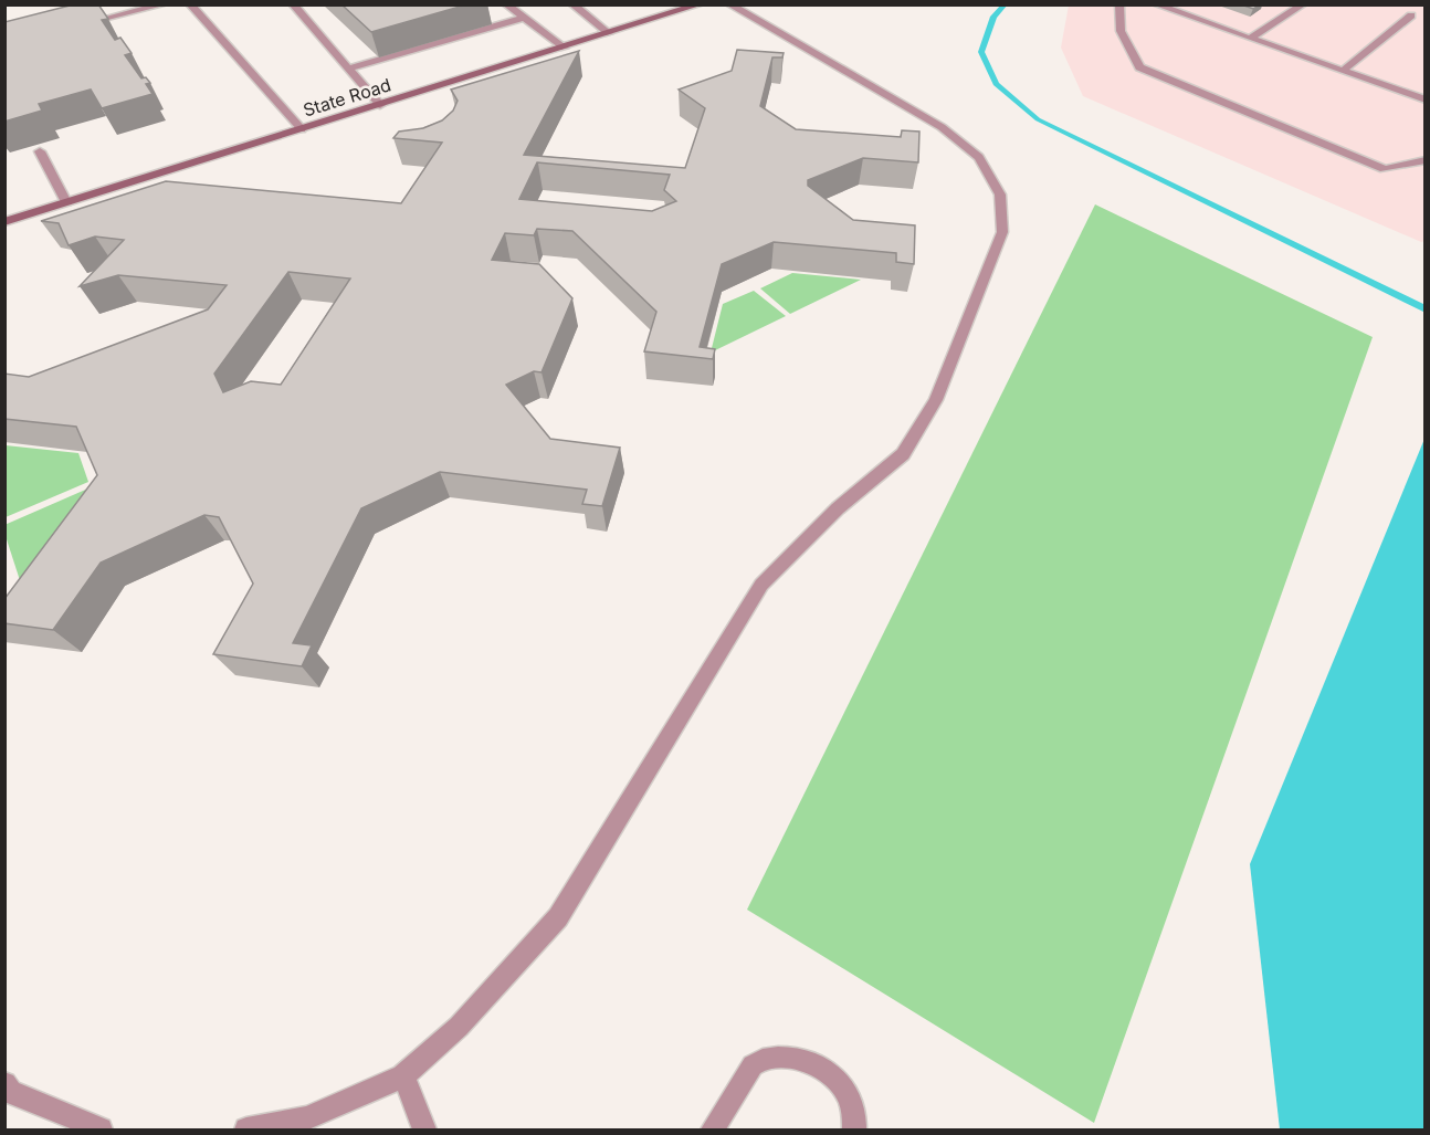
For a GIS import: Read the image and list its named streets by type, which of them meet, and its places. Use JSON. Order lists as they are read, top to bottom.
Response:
{
  "streets": {
    "main road": ["State Road"]
  }
}
